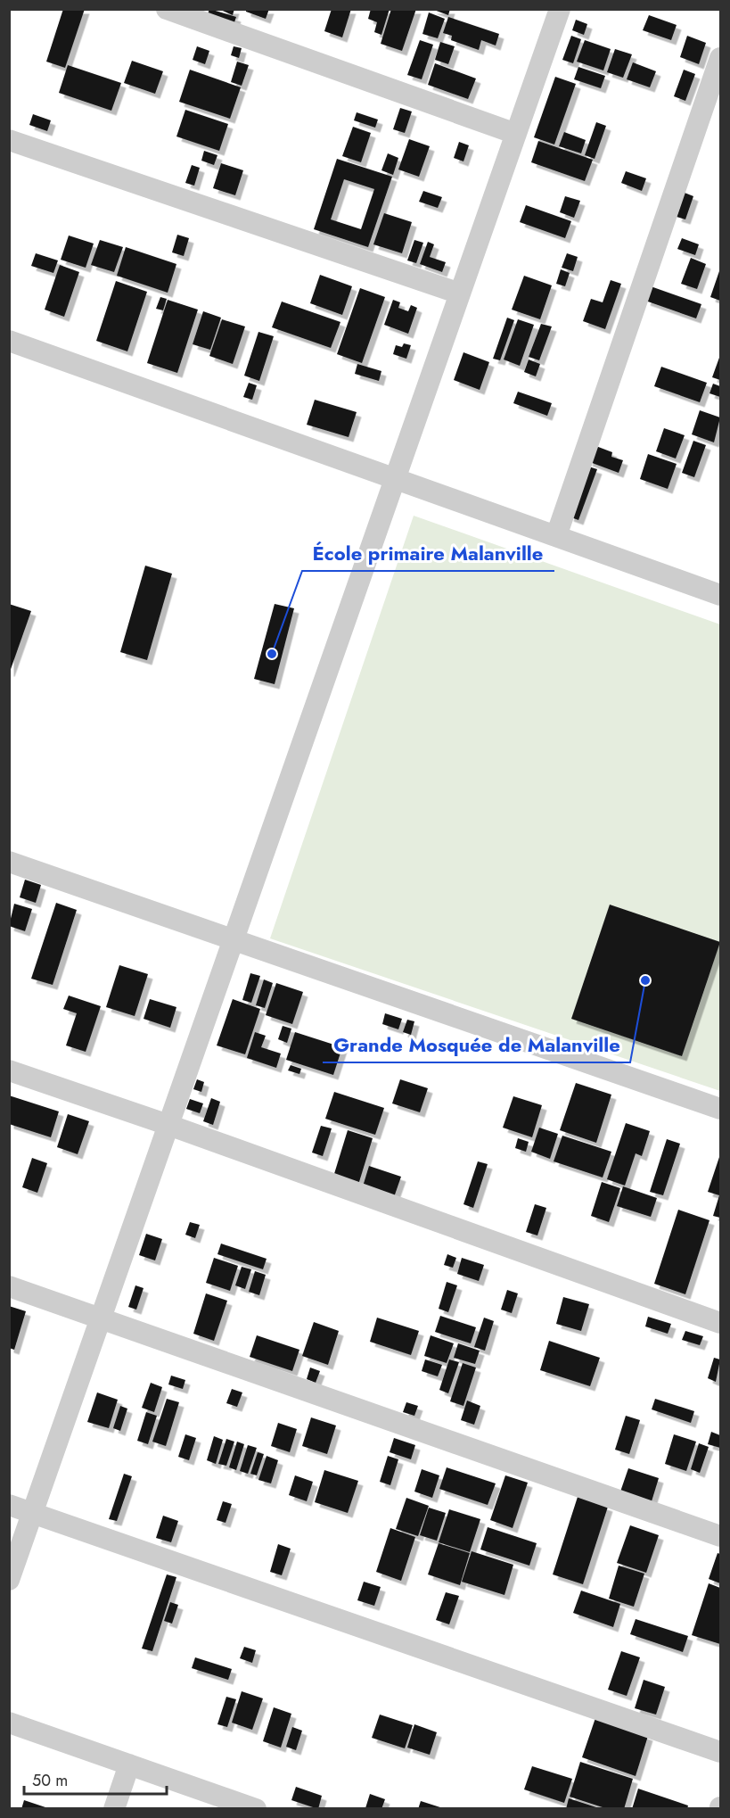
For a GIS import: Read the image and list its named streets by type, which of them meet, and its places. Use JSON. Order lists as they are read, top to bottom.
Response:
{
  "places": ["École primaire Malanville", "Grande Mosquée de Malanville"],
  "scale_bar": "50 m"
}
